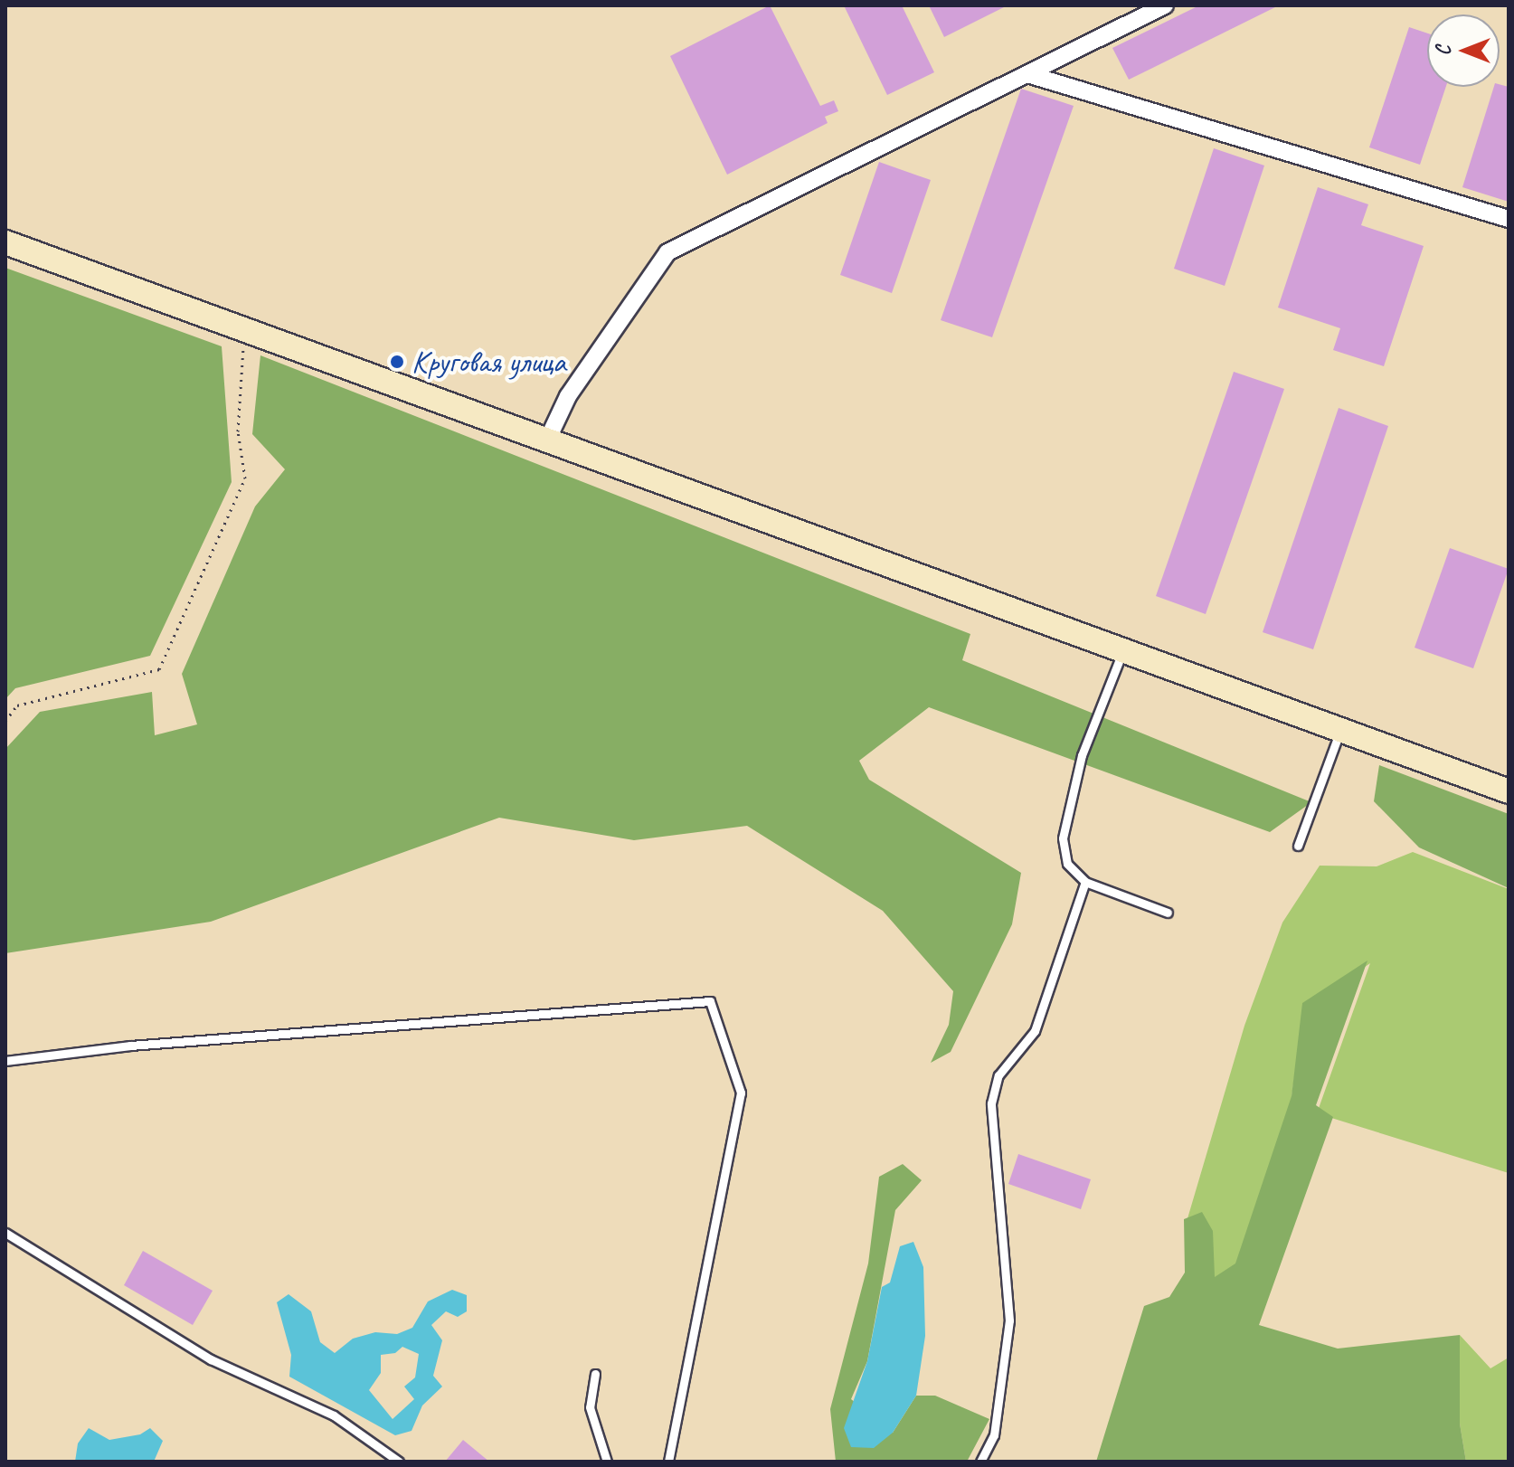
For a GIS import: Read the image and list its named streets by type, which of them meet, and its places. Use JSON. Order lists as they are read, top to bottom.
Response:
{
  "places": ["Круговая улица"],
  "north": "left"
}
